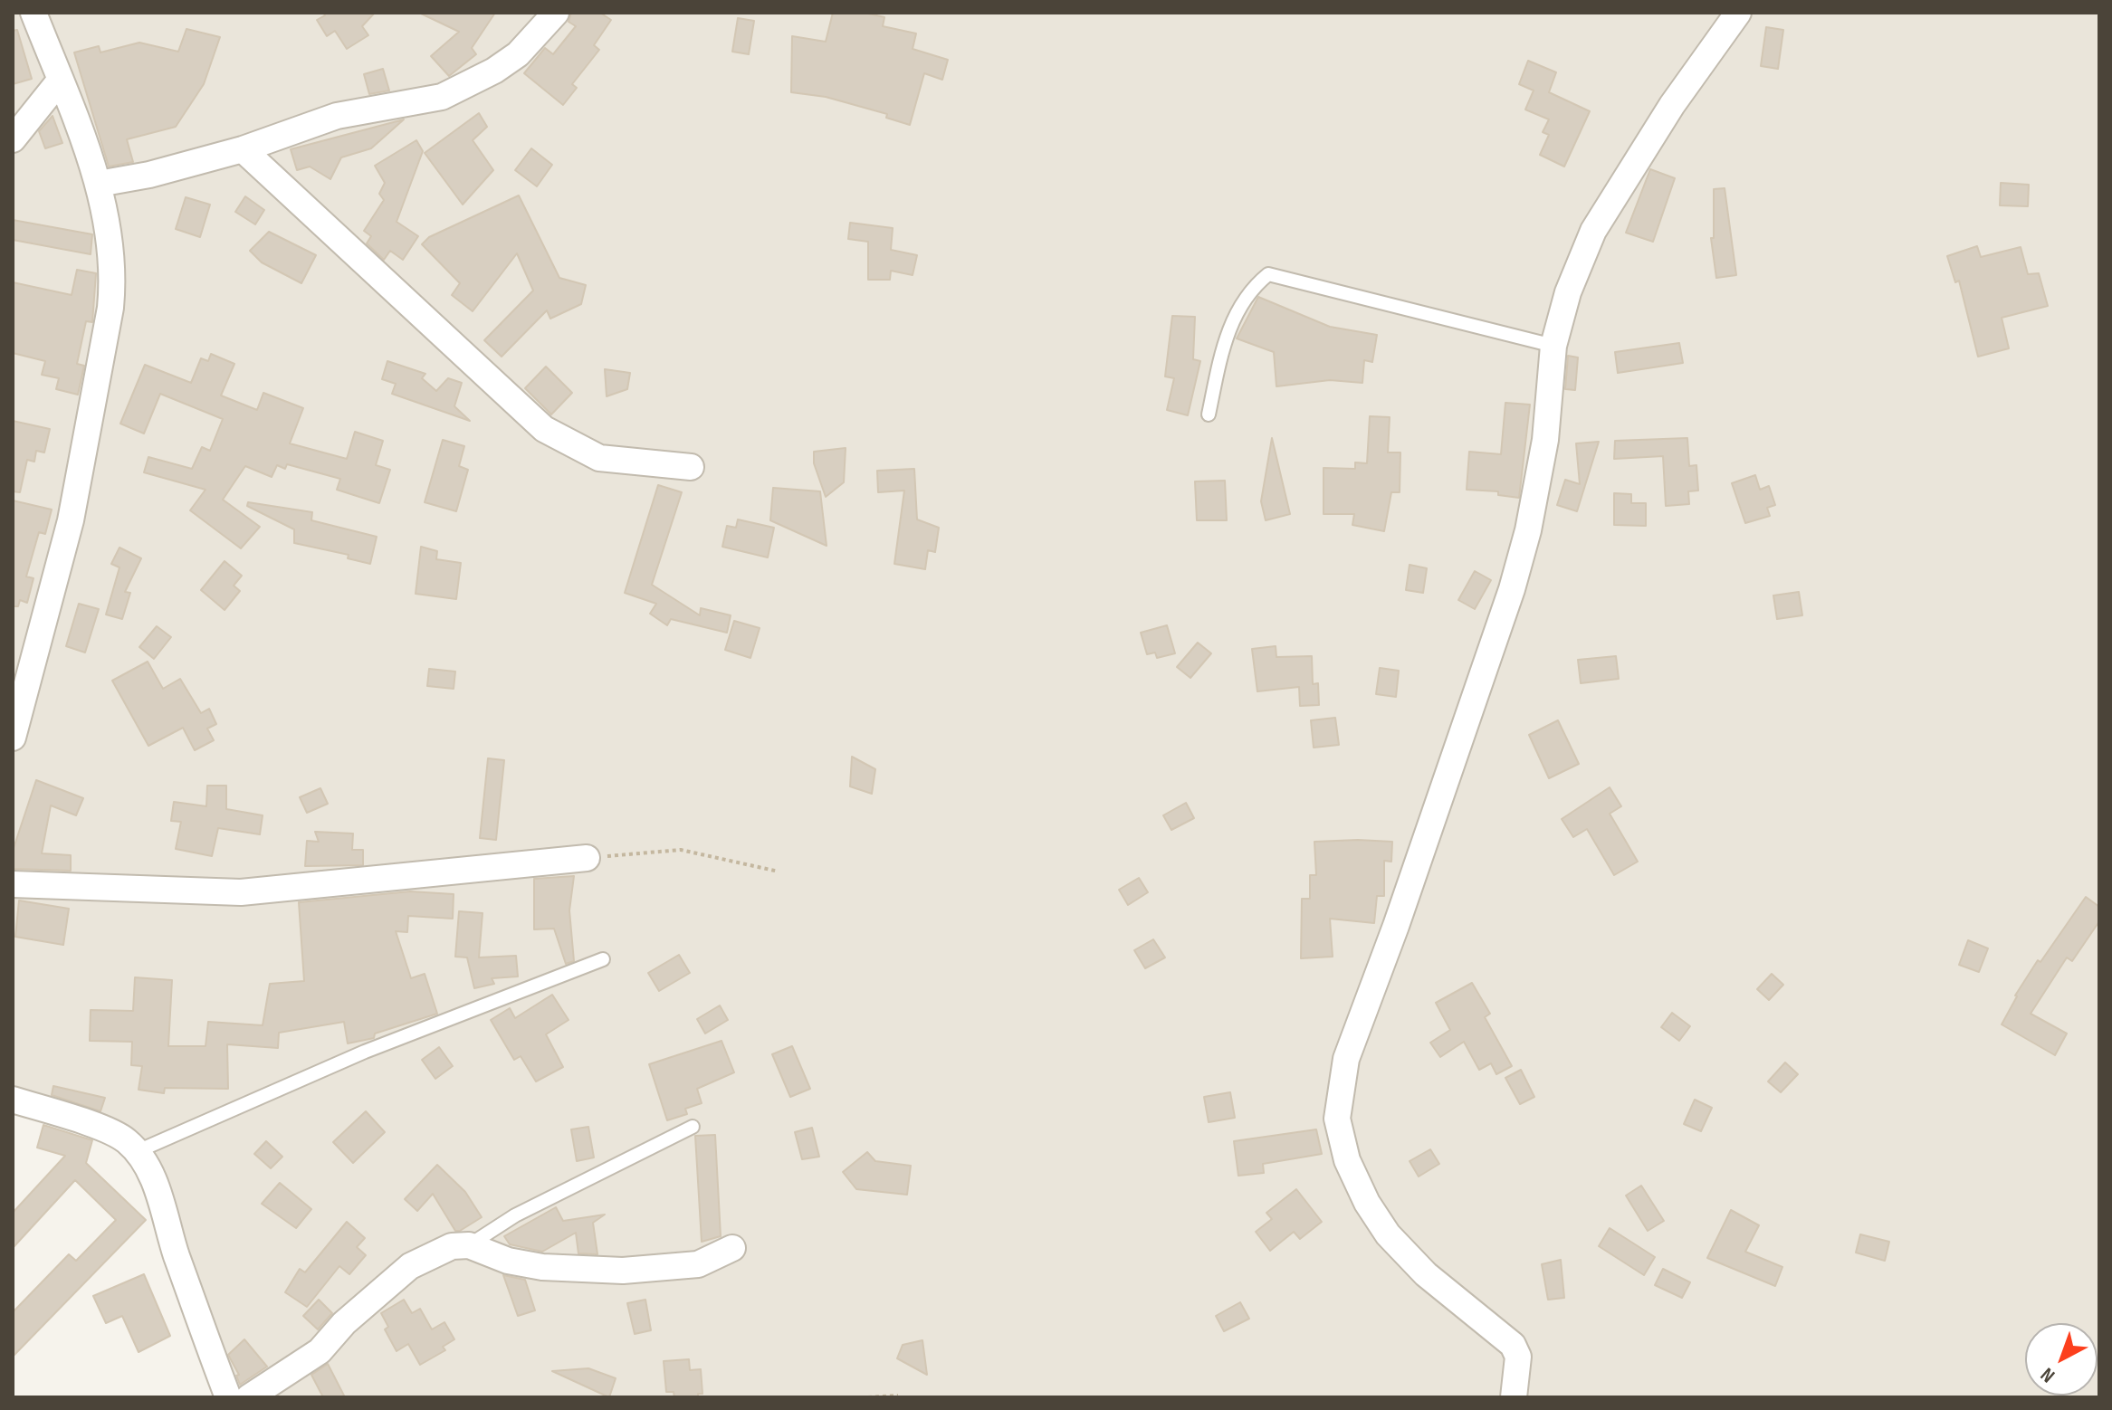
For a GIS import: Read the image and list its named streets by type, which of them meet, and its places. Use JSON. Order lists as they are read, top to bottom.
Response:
{
  "north": "bottom left"
}
